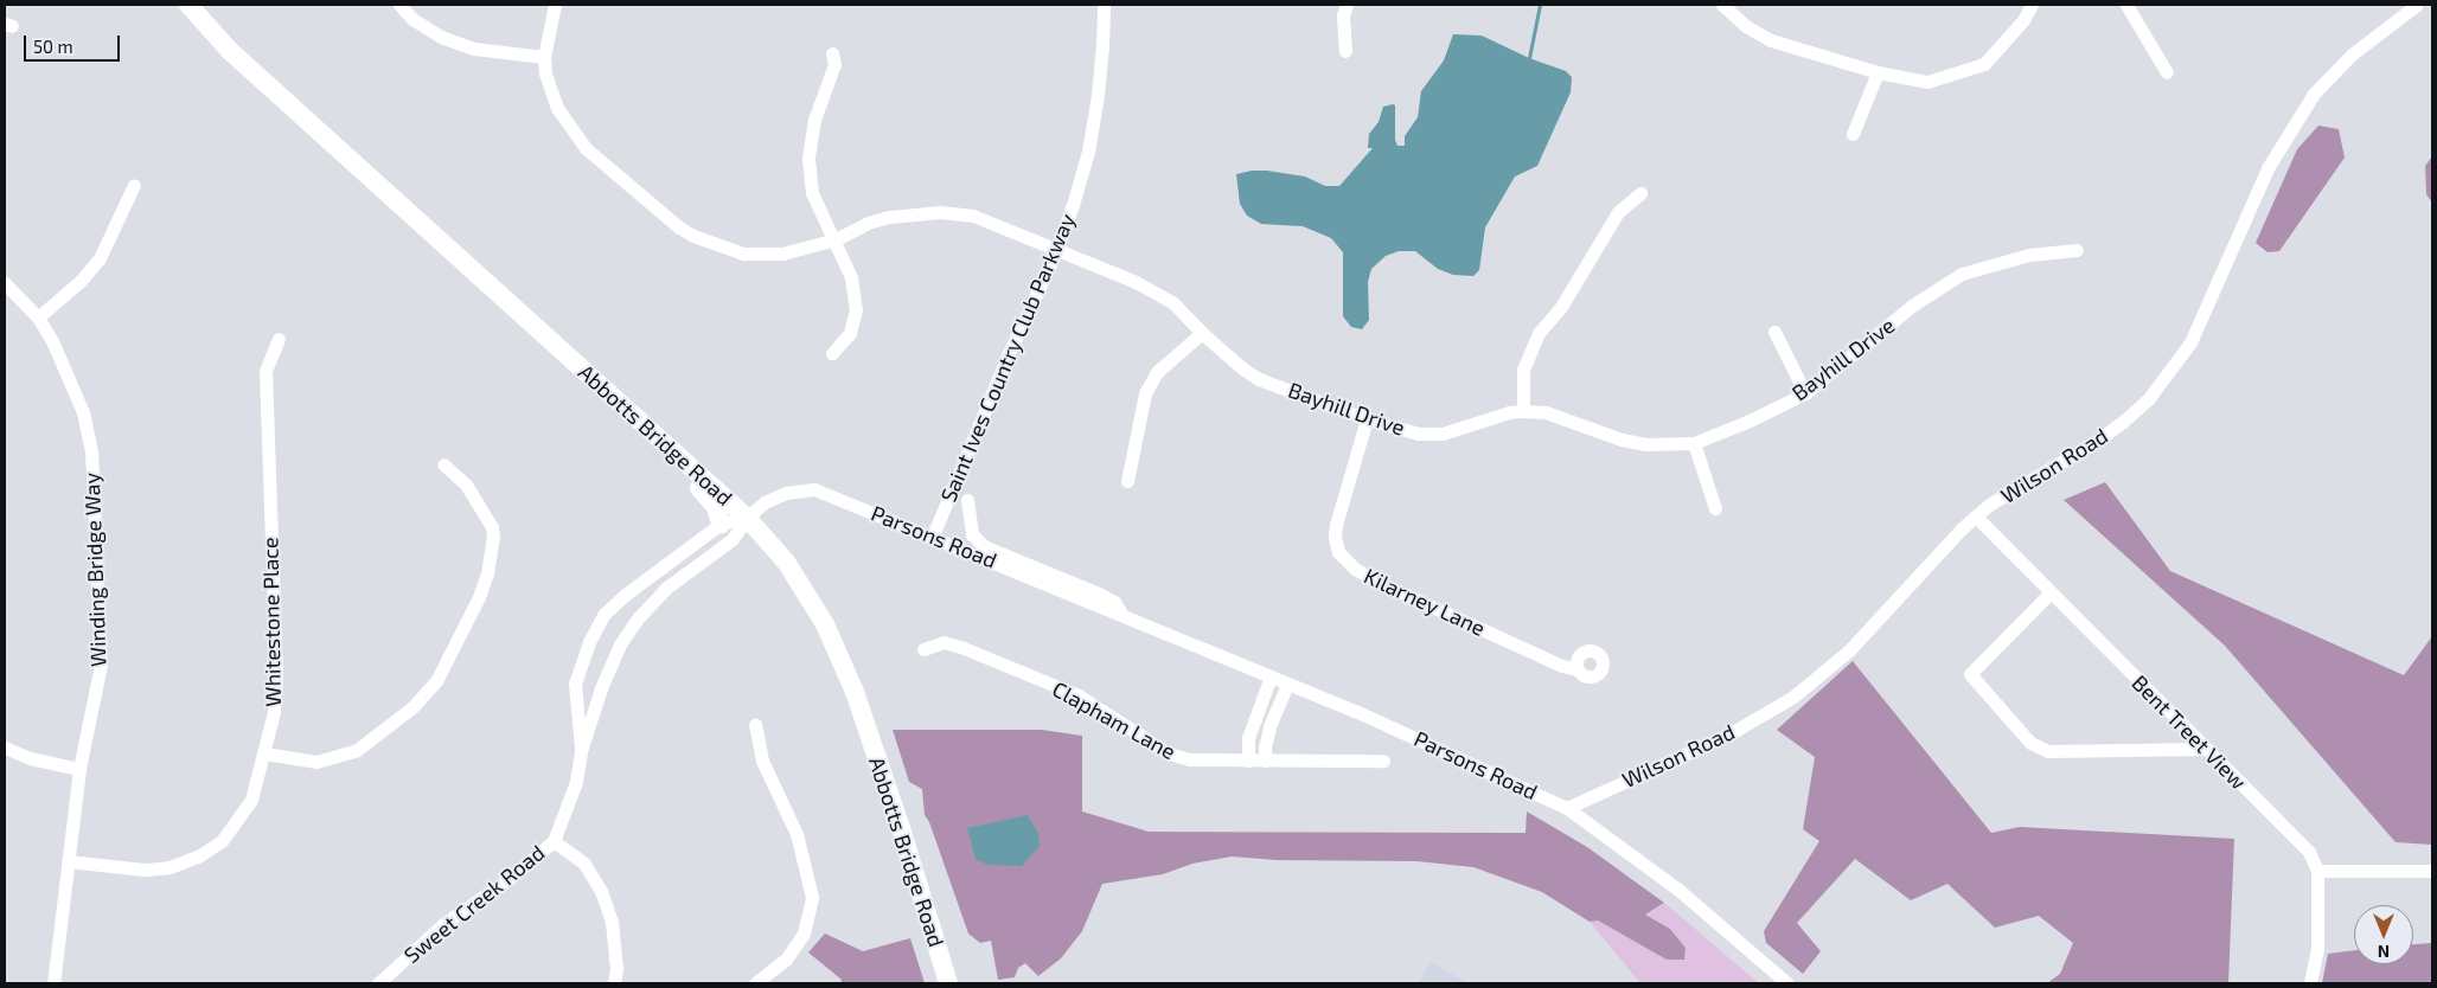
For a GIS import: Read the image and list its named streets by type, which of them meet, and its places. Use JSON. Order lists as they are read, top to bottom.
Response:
{
  "streets": {
    "main road": ["Abbotts Bridge Road"],
    "street": [
      "Saint Ives Country Club Parkway",
      "Bayhill Drive",
      "Wilson Road",
      "Parsons Road",
      "Winding Bridge Way",
      "Kilarney Lane",
      "Whitestone Place",
      "Clapham Lane",
      "Bent Treet View",
      "Sweet Creek Road"
    ]
  },
  "crossings": [
    ["Saint Ives Country Club Parkway", "Bayhill Drive"],
    ["Saint Ives Country Club Parkway", "Parsons Road"],
    ["Bayhill Drive", "Kilarney Lane"],
    ["Abbotts Bridge Road", "Parsons Road"],
    ["Abbotts Bridge Road", "Sweet Creek Road"],
    ["Wilson Road", "Parsons Road"],
    ["Wilson Road", "Bent Treet View"],
    ["Parsons Road", "Sweet Creek Road"],
    ["Winding Bridge Way", "Whitestone Place"]
  ],
  "scale_bar": "50 m",
  "north": "bottom"
}
